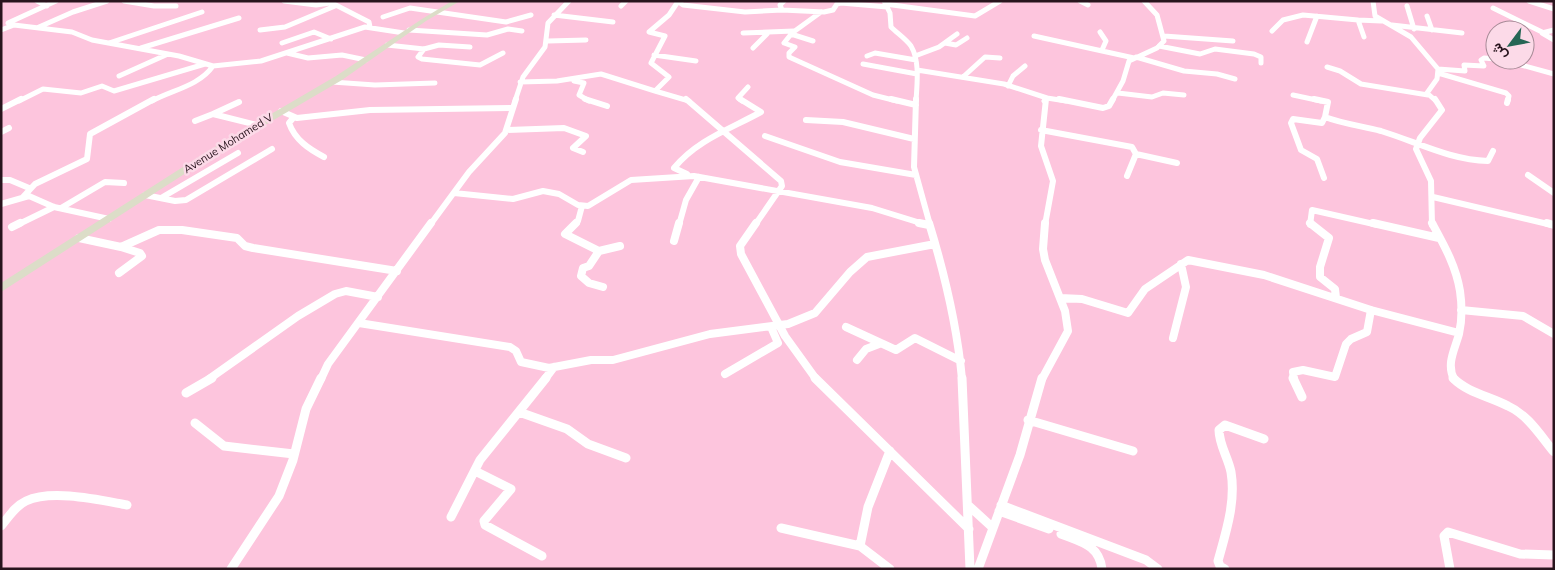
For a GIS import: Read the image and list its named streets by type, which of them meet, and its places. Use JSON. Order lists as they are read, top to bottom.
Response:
{
  "streets": {
    "main road": ["Avenue Mohamed V"]
  },
  "north": "bottom left"
}
